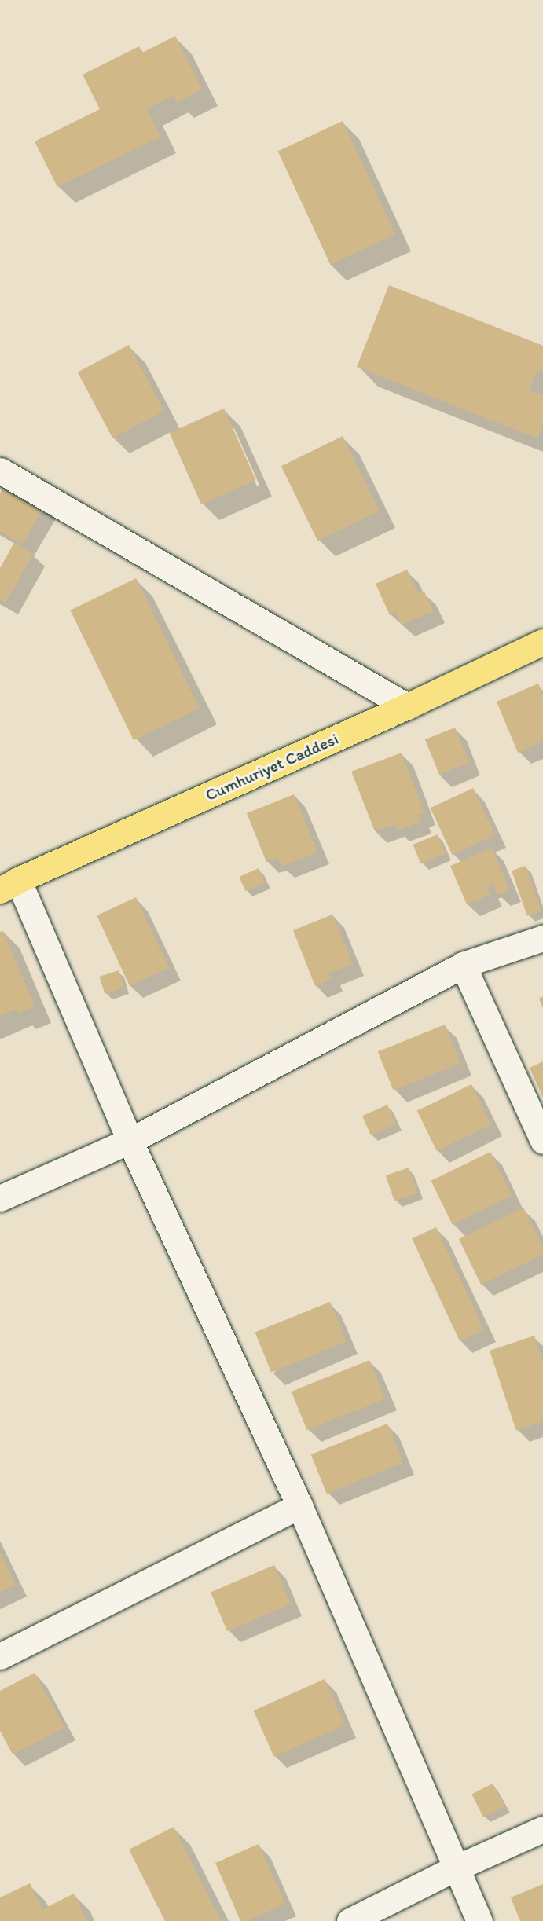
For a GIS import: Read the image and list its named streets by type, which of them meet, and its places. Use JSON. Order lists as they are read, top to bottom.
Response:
{
  "streets": {
    "main road": ["Cumhuriyet Caddesi"]
  }
}
